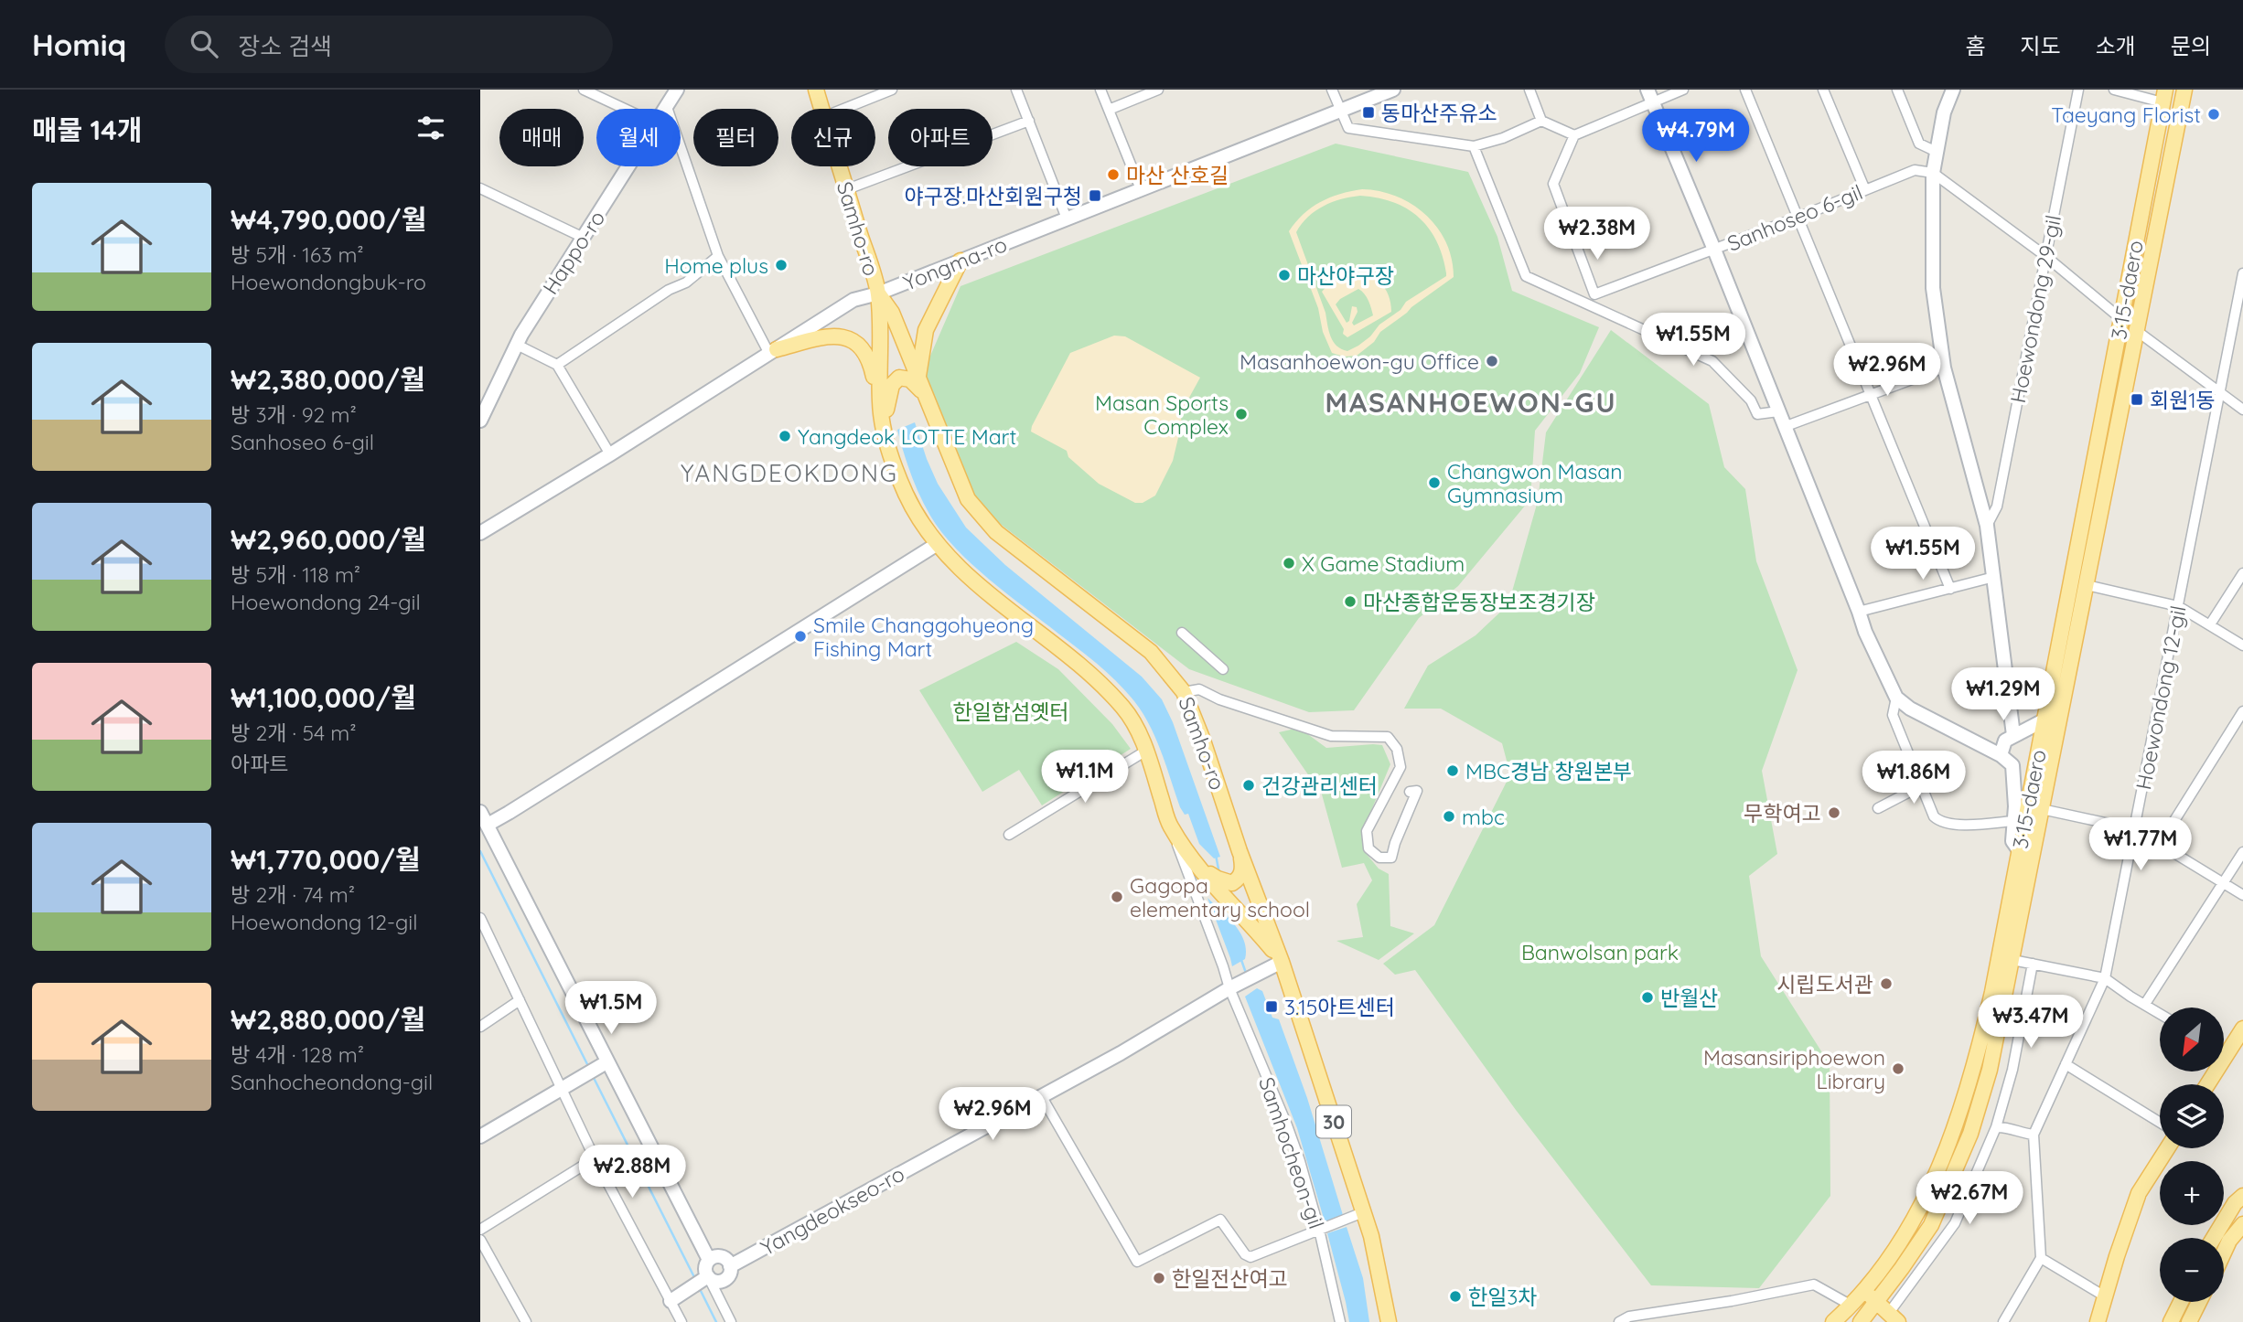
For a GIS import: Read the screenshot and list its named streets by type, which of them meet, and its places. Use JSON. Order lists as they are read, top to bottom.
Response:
{
  "streets": {
    "main road": [
      "Samho-ro",
      "Happo-ro",
      "Yongma-ro",
      "3·15-daero",
      "30",
      "Yangdeokseo-ro"
    ],
    "street": [
      "Sanhoseo 6-gil",
      "Hoewondong 29-gil",
      "Hoewondong 12-gil",
      "Samhocheon-gil"
    ]
  },
  "crossings": [
    ["Samho-ro", "Yongma-ro"],
    ["Samho-ro", "Samhocheon-gil"],
    ["Samho-ro", "Yangdeokseo-ro"],
    ["Samhocheon-gil", "Yangdeokseo-ro"]
  ],
  "districts": ["MASANHOEWON-GU", "YANGDEOKDONG"],
  "parks": ["한일합섬옛터", "Banwolsan park"],
  "places": {
    "transit": [
      "동마산주유소",
      "야구장.마산회원구청",
      "회원1동",
      "3.15아트센터"
    ],
    "other": [
      "Taeyang Florist",
      "마산 산호길",
      "Home plus",
      "마산야구장",
      "Masanhoewon-gu Office",
      "Masan Sports Complex",
      "Yangdeok LOTTE Mart",
      "Changwon Masan Gymnasium",
      "X Game Stadium",
      "마산종합운동장보조경기장",
      "Smile Changgohyeong Fishing Mart",
      "MBC경남 창원본부",
      "건강관리센터",
      "무학여고",
      "mbc",
      "Gagopa elementary school",
      "시립도서관",
      "반월산",
      "Masansiriphoewon Library",
      "한일전산여고",
      "한일3차"
    ]
  },
  "north": "bottom left",
  "page": {
    "header": "Homiq",
    "search": "장소 검색",
    "nav": [
      "홈",
      "지도",
      "소개",
      "문의"
    ],
    "heading": "매물 14개",
    "price": [
      "₩4.79M",
      "₩2.38M",
      "₩1.55M",
      "₩2.96M",
      "₩1.55M",
      "₩1.29M",
      "₩1.1M",
      "₩1.86M",
      "₩1.77M",
      "₩1.5M",
      "₩3.47M",
      "₩2.96M",
      "₩2.88M",
      "₩2.67M"
    ],
    "chip": [
      "매매",
      "월세",
      "필터",
      "신규",
      "아파트"
    ],
    "list": [
      {
        "name": "₩4,790,000/월",
        "note": "방 5개 · 163 m² · Hoewondongbuk-ro"
      },
      {
        "name": "₩2,380,000/월",
        "note": "방 3개 · 92 m² · Sanhoseo 6-gil"
      },
      {
        "name": "₩2,960,000/월",
        "note": "방 5개 · 118 m² · Hoewondong 24-gil"
      },
      {
        "name": "₩1,100,000/월",
        "note": "방 2개 · 54 m² · 아파트"
      },
      {
        "name": "₩1,770,000/월",
        "note": "방 2개 · 74 m² · Hoewondong 12-gil"
      },
      {
        "name": "₩2,880,000/월",
        "note": "방 4개 · 128 m² · Sanhocheondong-gil"
      }
    ],
    "map_buttons": ["+", "−"]
  }
}
